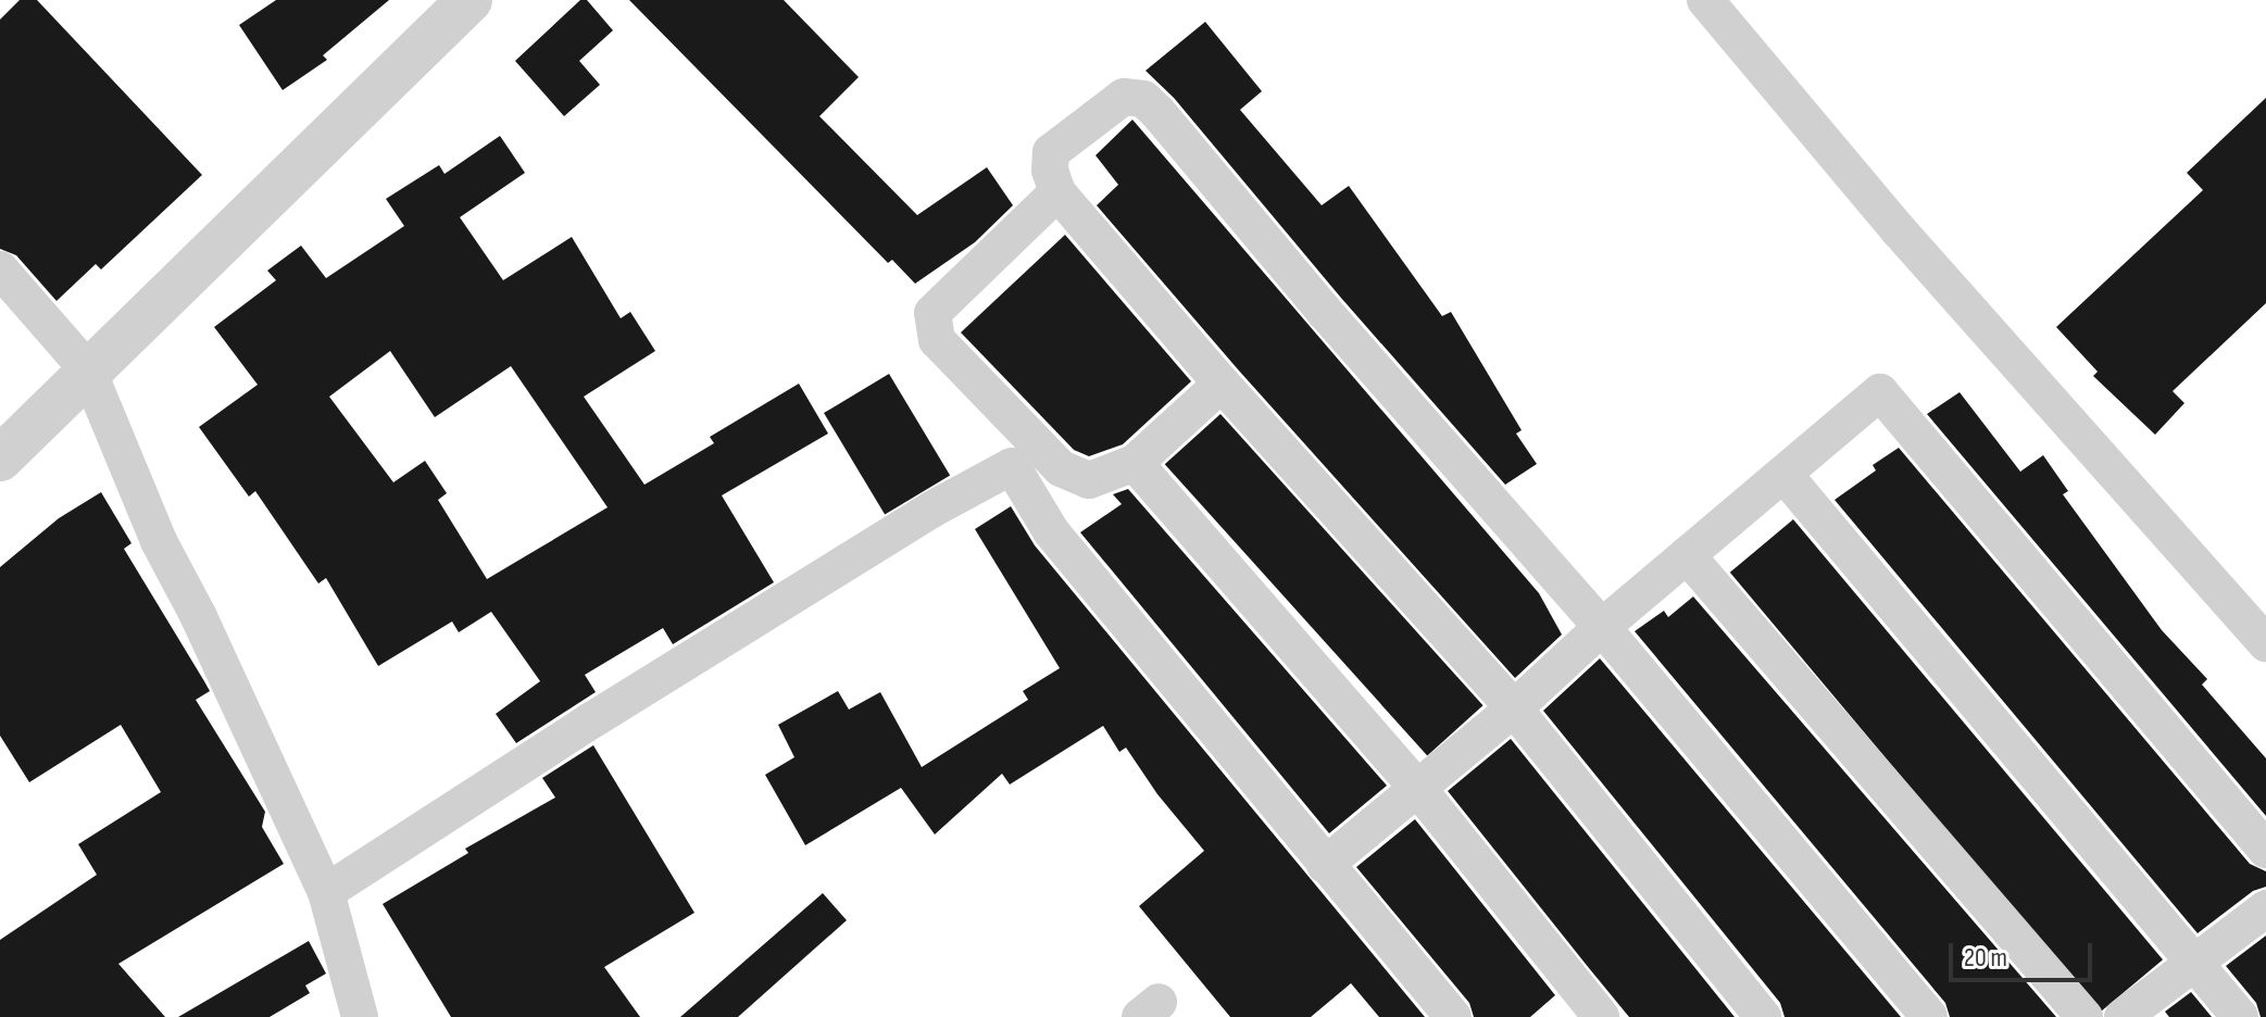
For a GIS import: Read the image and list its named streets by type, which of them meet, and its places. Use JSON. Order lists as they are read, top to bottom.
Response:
{
  "scale_bar": "20 m"
}
